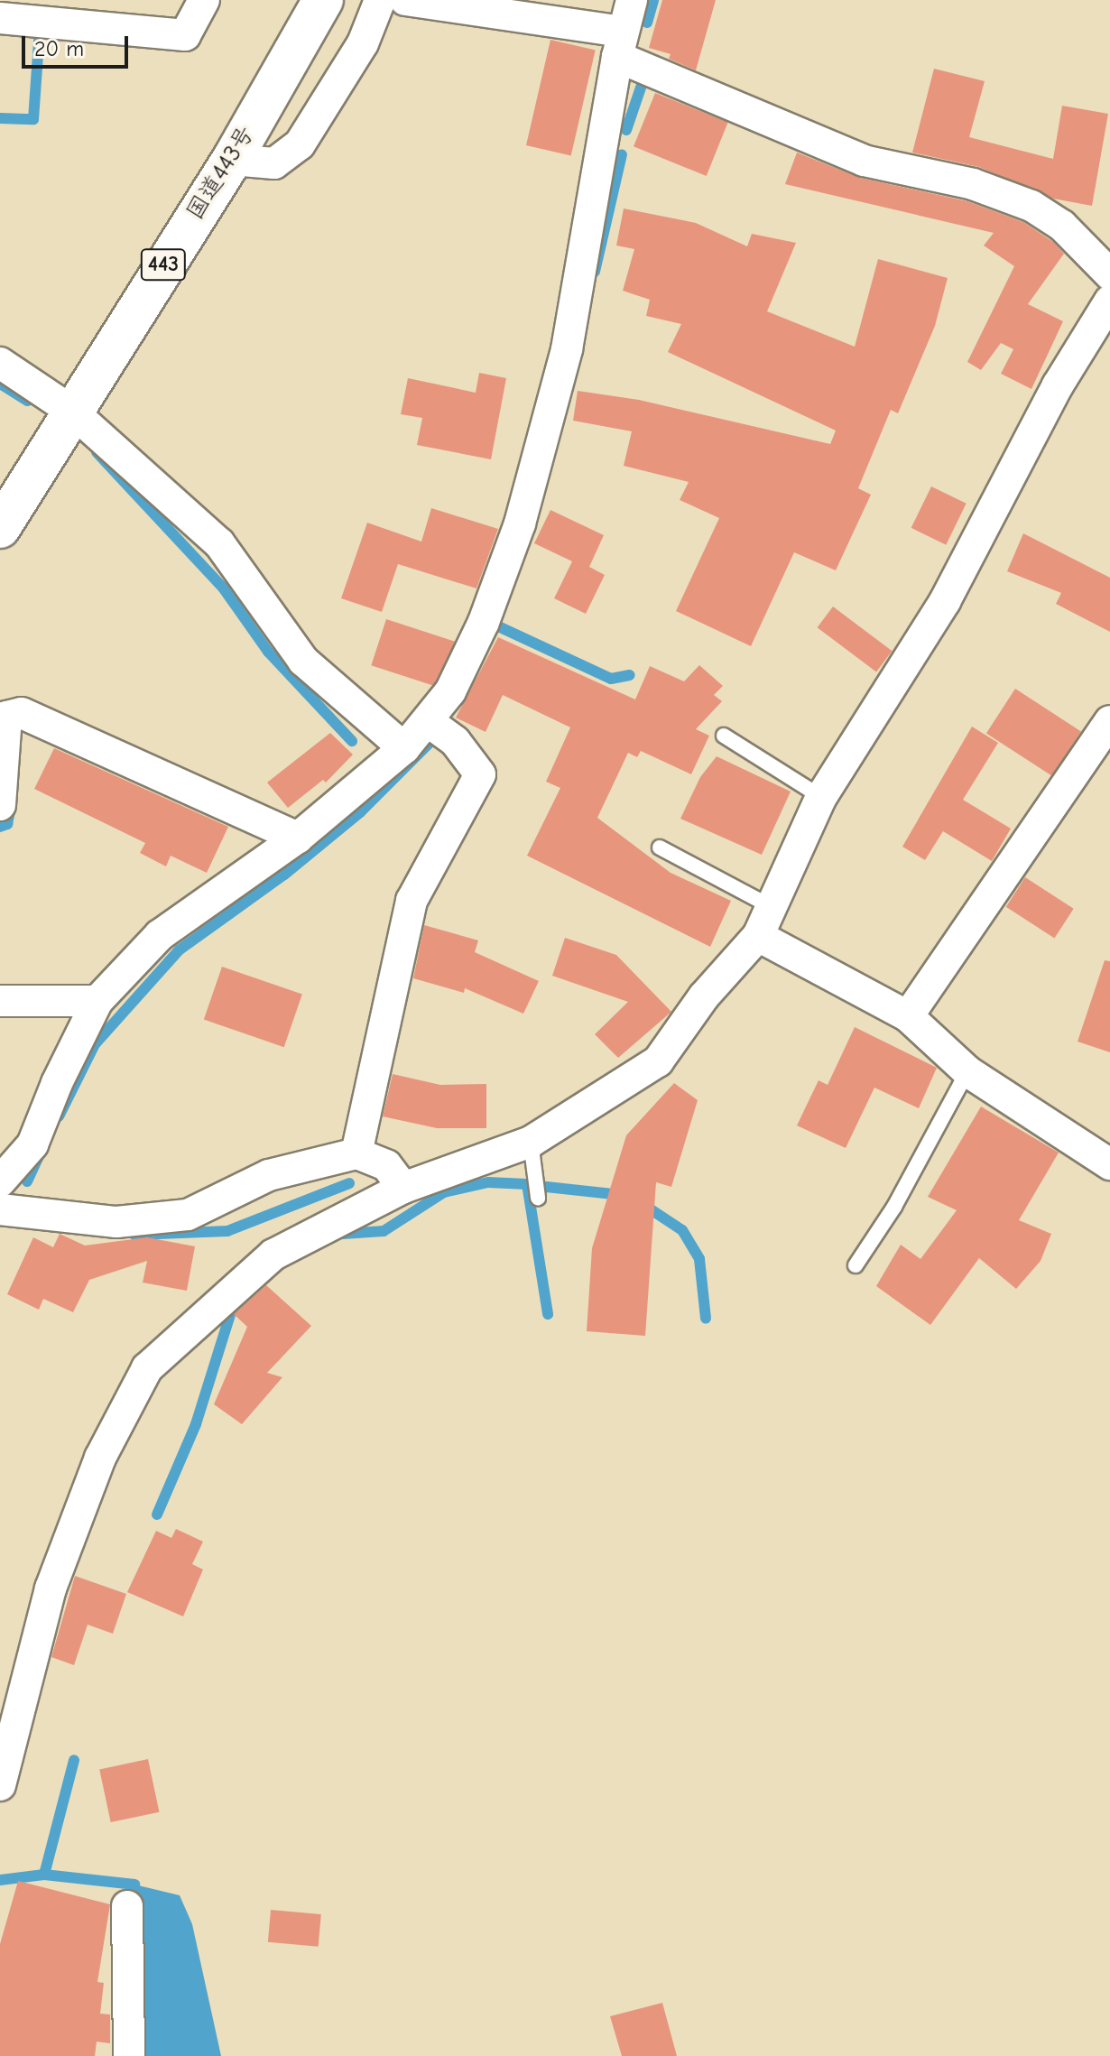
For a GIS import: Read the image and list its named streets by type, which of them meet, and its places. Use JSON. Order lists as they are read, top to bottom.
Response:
{
  "streets": {
    "highway": ["国道443号", "443"]
  },
  "scale_bar": "20 m"
}
